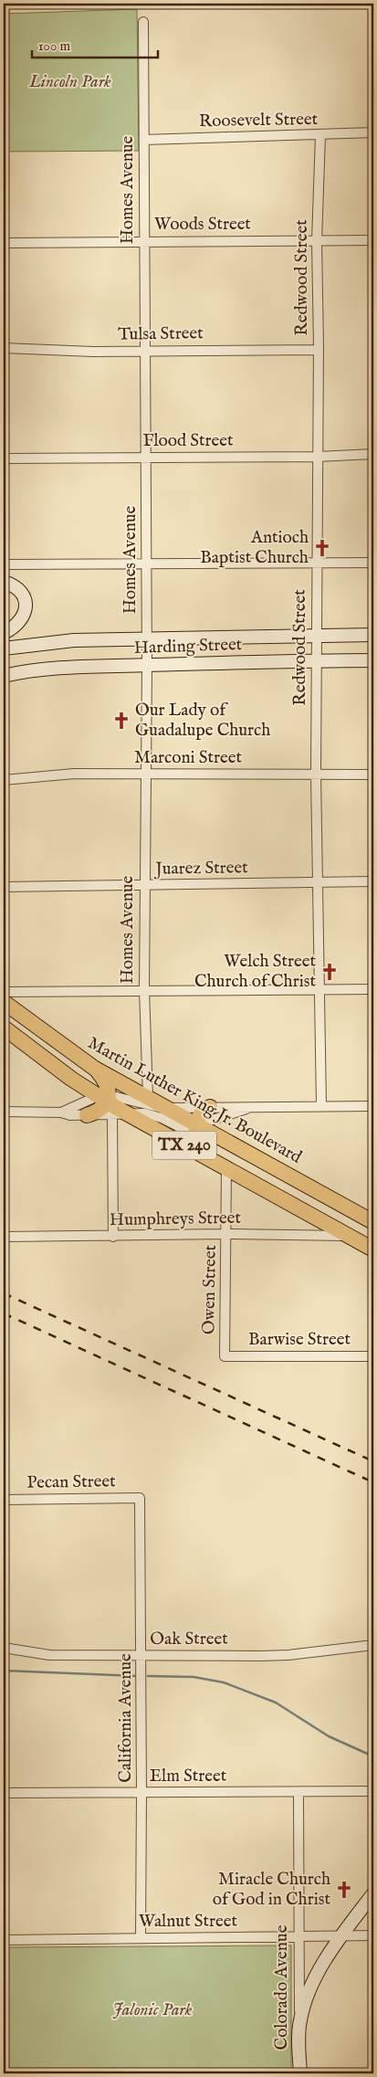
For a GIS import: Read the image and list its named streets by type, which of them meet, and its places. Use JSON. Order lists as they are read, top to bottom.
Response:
{
  "streets": {
    "main road": ["Martin Luther King Jr. Boulevard", "TX 240"],
    "street": [
      "Roosevelt Street",
      "Homes Avenue",
      "Woods Street",
      "Redwood Street",
      "Tulsa Street",
      "Flood Street",
      "Harding Street",
      "Marconi Street",
      "Juarez Street",
      "Humphreys Street",
      "Owen Street",
      "Barwise Street",
      "Pecan Street",
      "Oak Street",
      "California Avenue",
      "Elm Street",
      "Walnut Street",
      "Colorado Avenue"
    ]
  },
  "crossings": [
    ["Roosevelt Street", "Homes Avenue"],
    ["Roosevelt Street", "Redwood Street"],
    ["Homes Avenue", "Woods Street"],
    ["Homes Avenue", "Tulsa Street"],
    ["Homes Avenue", "Flood Street"],
    ["Homes Avenue", "Harding Street"],
    ["Homes Avenue", "Marconi Street"],
    ["Homes Avenue", "Juarez Street"],
    ["Homes Avenue", "Martin Luther King Jr. Boulevard"],
    ["Woods Street", "Redwood Street"],
    ["Redwood Street", "Tulsa Street"],
    ["Redwood Street", "Flood Street"],
    ["Redwood Street", "Harding Street"],
    ["Redwood Street", "Marconi Street"],
    ["Redwood Street", "Juarez Street"],
    ["TX 240", "Humphreys Street"],
    ["TX 240", "Owen Street"],
    ["Humphreys Street", "Owen Street"],
    ["Owen Street", "Barwise Street"],
    ["Pecan Street", "California Avenue"],
    ["Oak Street", "California Avenue"],
    ["California Avenue", "Elm Street"],
    ["California Avenue", "Walnut Street"],
    ["Elm Street", "Colorado Avenue"],
    ["Walnut Street", "Colorado Avenue"]
  ],
  "parks": ["Lincoln Park", "Jalonic Park"],
  "places": {
    "church": [
      "Antioch Baptist Church",
      "Our Lady of Guadalupe Church",
      "Welch Street Church of Christ",
      "Miracle Church of God in Christ"
    ]
  },
  "scale_bar": "100 m"
}
